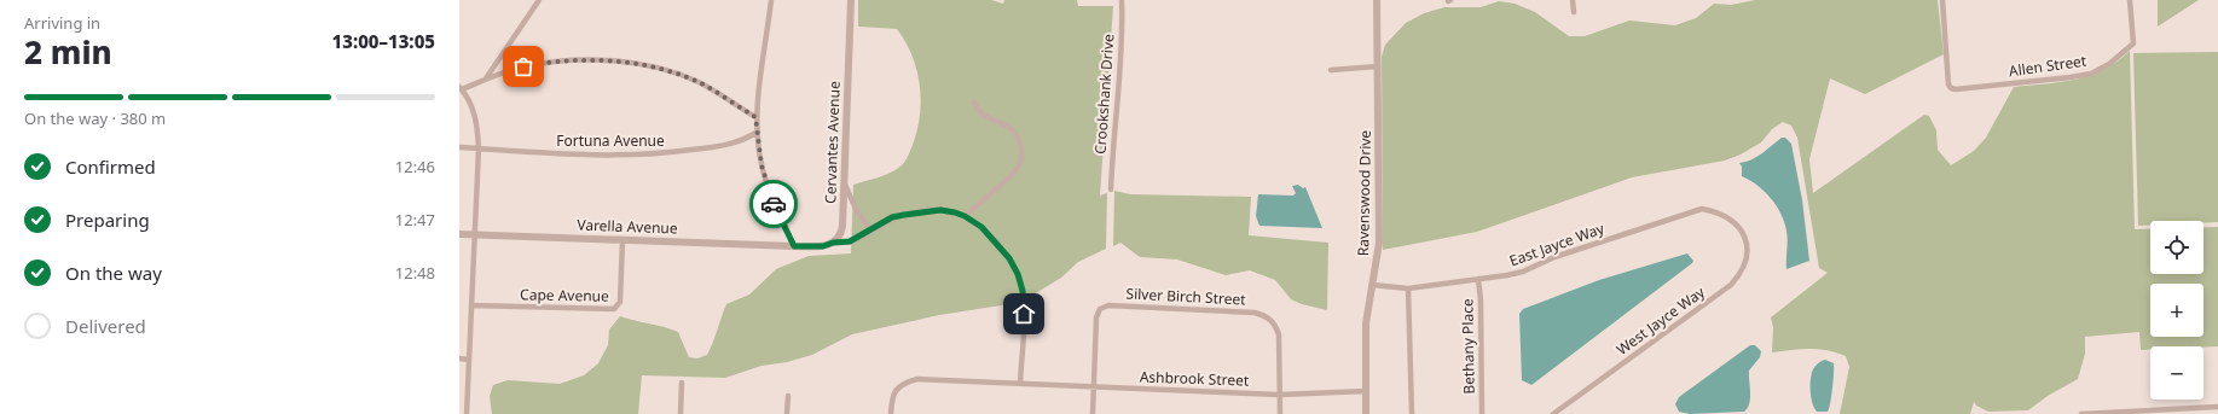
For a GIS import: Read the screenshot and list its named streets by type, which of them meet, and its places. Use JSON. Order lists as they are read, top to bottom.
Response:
{
  "streets": {
    "street": [
      "Allen Street",
      "Crookshank Drive",
      "Fortuna Avenue",
      "Cervantes Avenue",
      "Ravenswood Drive",
      "Varella Avenue",
      "East Jayce Way",
      "Cape Avenue",
      "Silver Birch Street",
      "West Jayce Way",
      "Bethany Place",
      "Ashbrook Street"
    ]
  },
  "crossings": [
    ["Ravenswood Drive", "East Jayce Way"],
    ["Ravenswood Drive", "Ashbrook Street"],
    ["Varella Avenue", "Cape Avenue"],
    ["East Jayce Way", "West Jayce Way"],
    ["East Jayce Way", "Bethany Place"],
    ["Silver Birch Street", "Ashbrook Street"]
  ],
  "page": {
    "heading": ["2 min", "Arriving in", "13:00–13:05"],
    "bar": "On the way · 380 m",
    "list": [
      ["Confirmed", "12:46"],
      ["Preparing", "12:47"],
      ["On the way", "12:48"],
      "Delivered"
    ],
    "map_buttons": ["+", "−"]
  }
}
